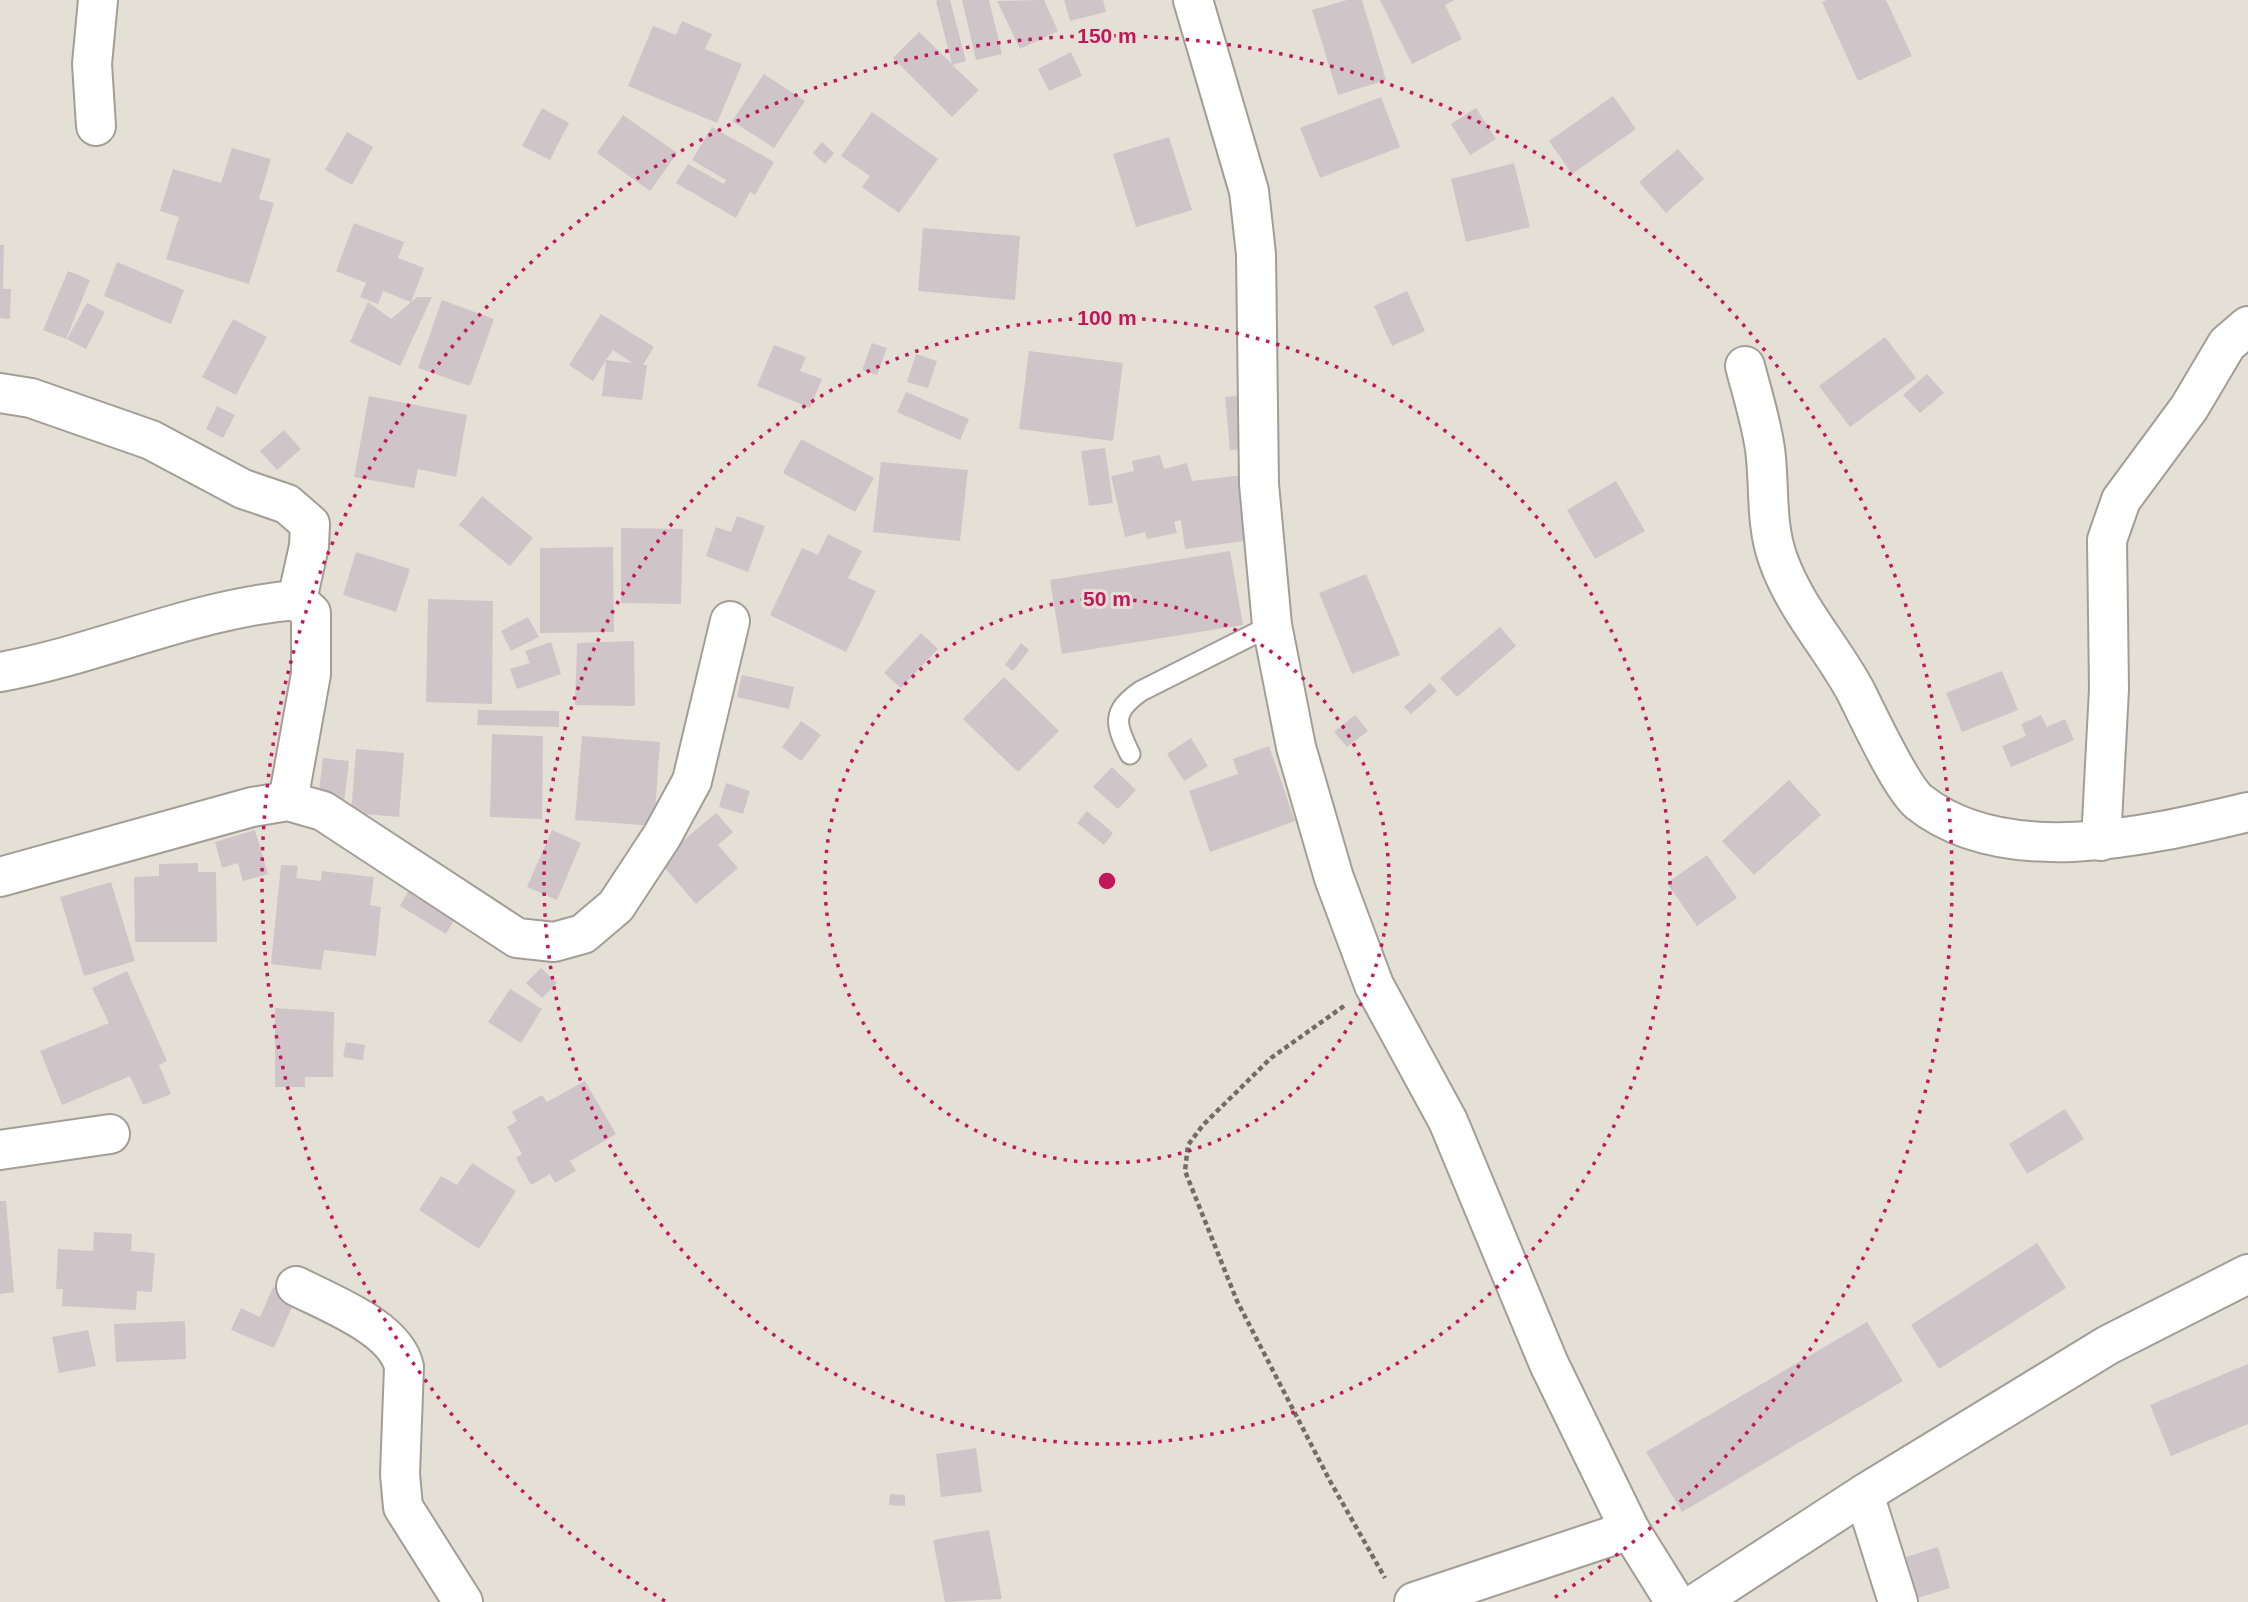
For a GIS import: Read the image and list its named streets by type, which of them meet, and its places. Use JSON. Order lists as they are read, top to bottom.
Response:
{
  "rings": ["150 m", "100 m", "50 m"]
}
